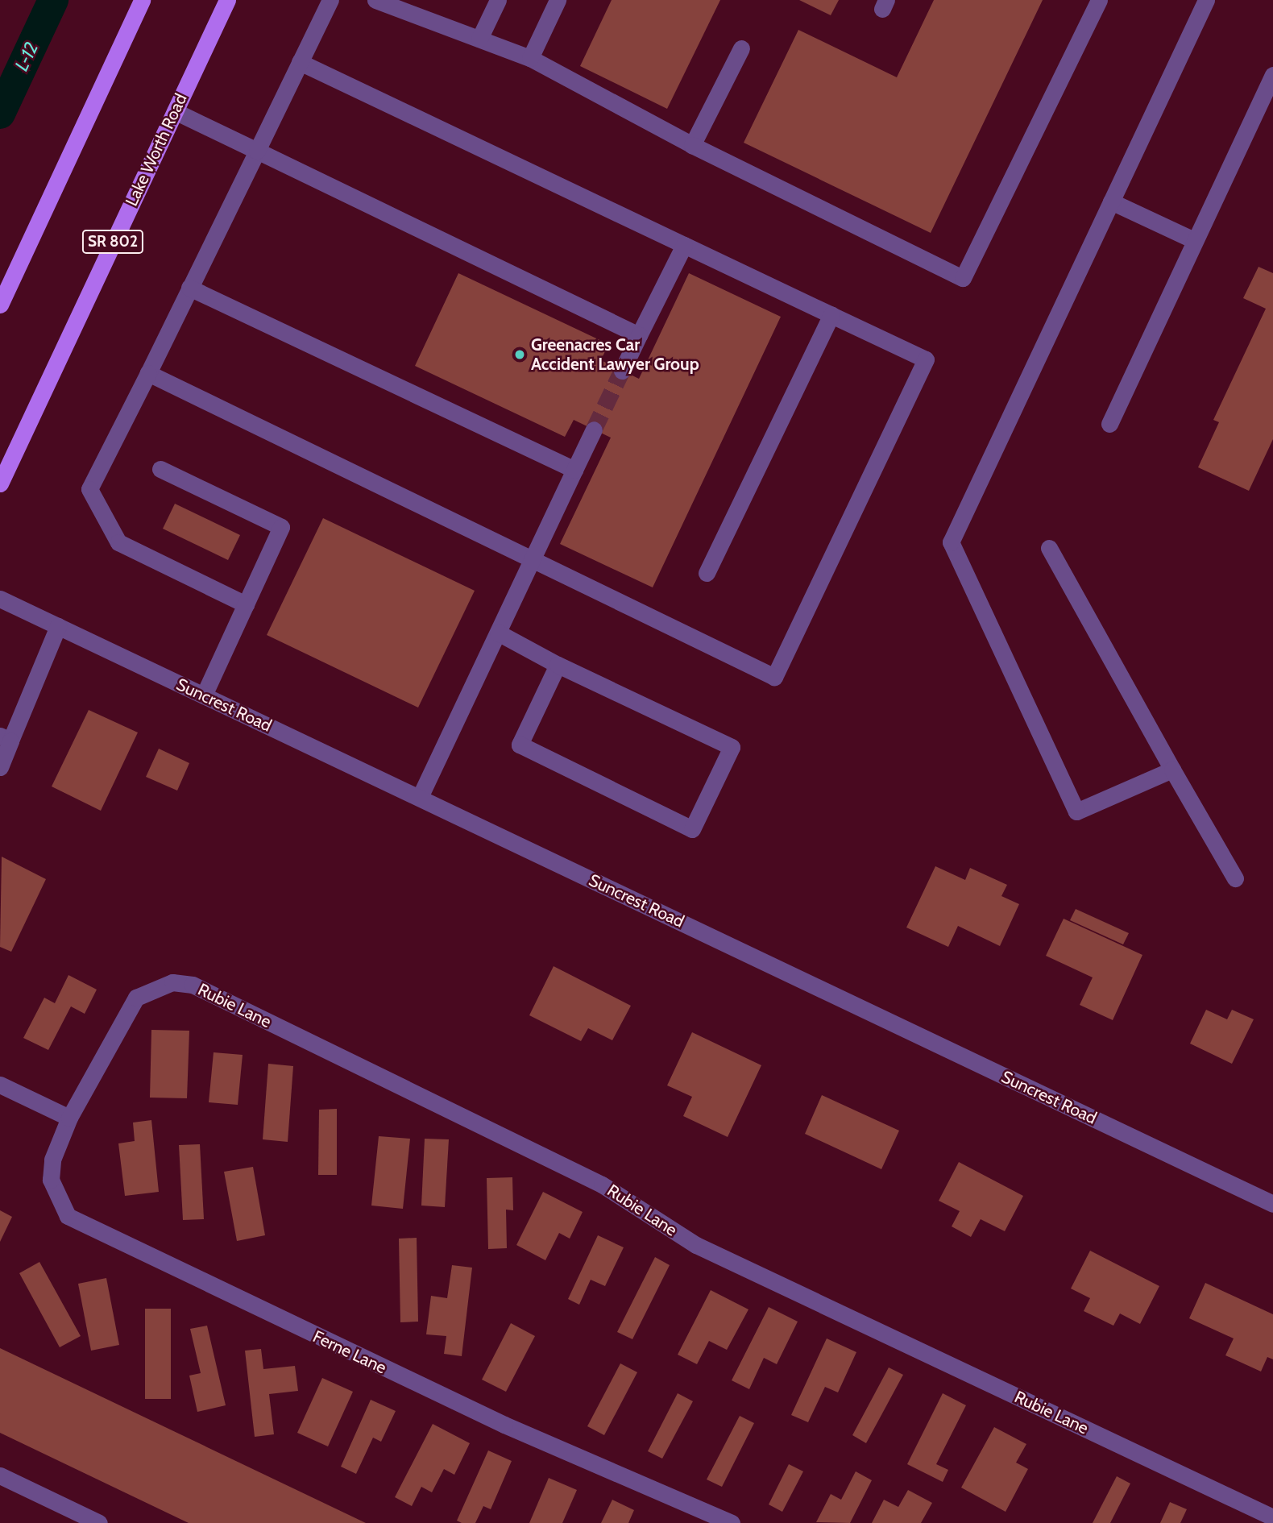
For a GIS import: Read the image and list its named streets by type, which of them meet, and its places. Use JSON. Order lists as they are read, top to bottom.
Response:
{
  "streets": {
    "main road": ["Lake Worth Road", "SR 802"],
    "street": ["Suncrest Road", "Rubie Lane", "Ferne Lane"]
  },
  "crossings": [
    ["Rubie Lane", "Ferne Lane"]
  ],
  "water": ["L-12"],
  "places": ["Greenacres Car Accident Lawyer Group"]
}
